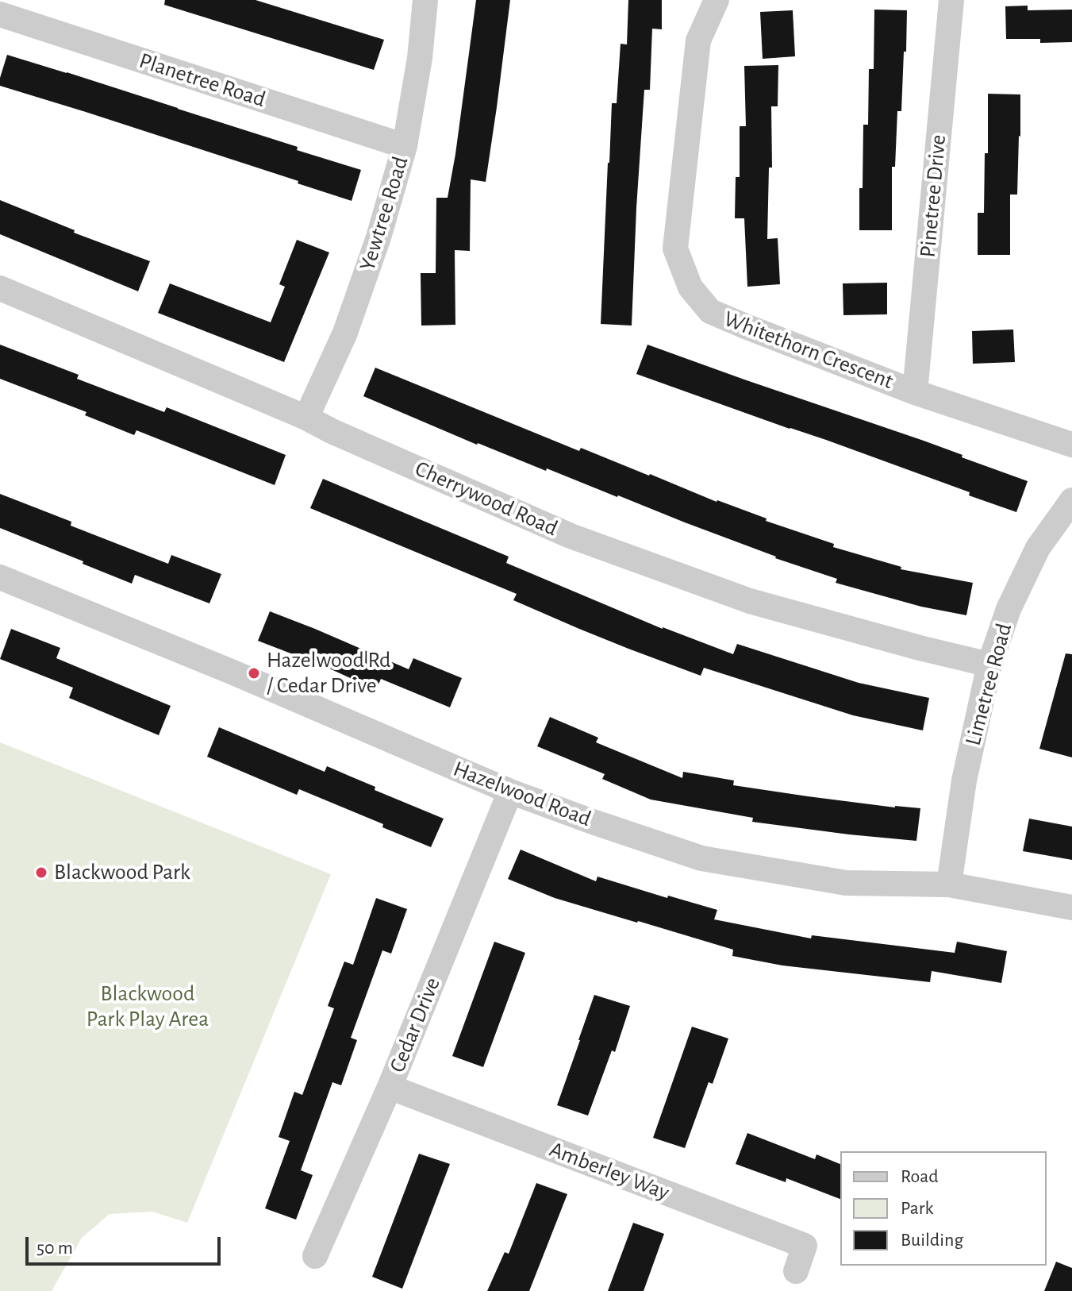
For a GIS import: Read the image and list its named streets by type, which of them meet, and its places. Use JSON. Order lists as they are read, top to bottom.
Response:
{
  "streets": {
    "street": [
      "Planetree Road",
      "Pinetree Drive",
      "Yewtree Road",
      "Whitethorn Crescent",
      "Cherrywood Road",
      "Limetree Road",
      "Hazelwood Road",
      "Cedar Drive",
      "Amberley Way"
    ]
  },
  "crossings": [
    ["Planetree Road", "Yewtree Road"],
    ["Pinetree Drive", "Whitethorn Crescent"],
    ["Yewtree Road", "Cherrywood Road"],
    ["Cherrywood Road", "Limetree Road"],
    ["Limetree Road", "Hazelwood Road"],
    ["Hazelwood Road", "Cedar Drive"],
    ["Cedar Drive", "Amberley Way"]
  ],
  "parks": ["Blackwood Park Play Area"],
  "places": ["Hazelwood Rd / Cedar Drive", "Blackwood Park"],
  "legend": ["Road", "Park", "Building"],
  "scale_bar": "50 m"
}
